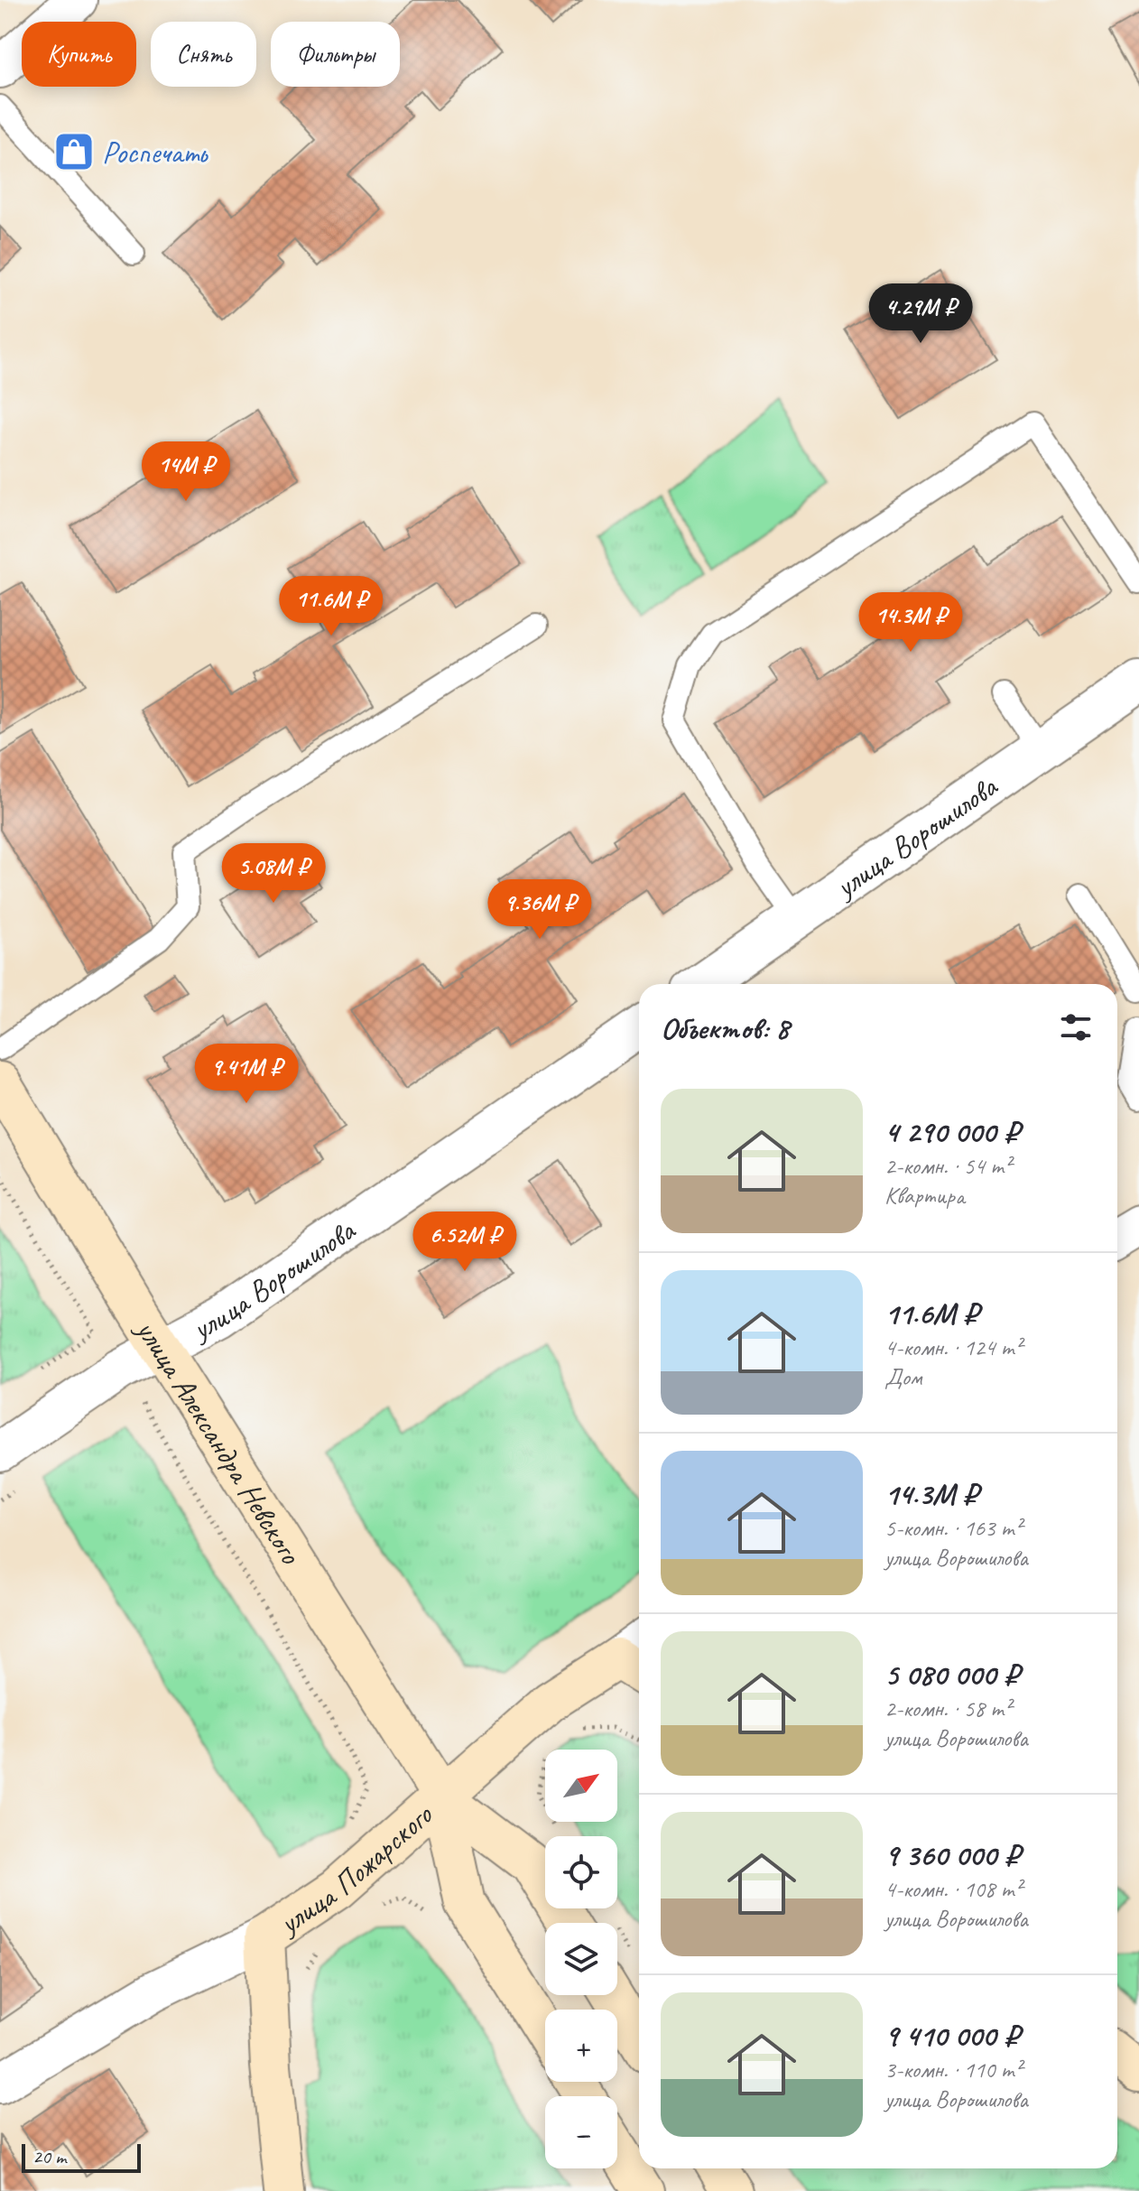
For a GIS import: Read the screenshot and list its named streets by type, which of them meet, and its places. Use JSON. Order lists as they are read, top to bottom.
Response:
{
  "streets": {
    "main road": ["улица Александра Невского", "улица Пожарского"],
    "street": ["улица Ворошилова"]
  },
  "crossings": [
    ["улица Ворошилова", "улица Александра Невского"],
    ["улица Александра Невского", "улица Пожарского"]
  ],
  "places": {
    "shop": ["Роспечать"]
  },
  "scale_bar": "20 m",
  "north": "top right",
  "page": {
    "chip": ["Купить", "Снять", "Фильтры"],
    "price": [
      "4.29M ₽",
      "14M ₽",
      "11.6M ₽",
      "14.3M ₽",
      "5.08M ₽",
      "9.36M ₽",
      "9.41M ₽",
      "6.52M ₽"
    ],
    "heading": "Объектов: 8",
    "list": [
      {
        "name": "4 290 000 ₽",
        "note": "2-комн. · 54 m² · Квартира"
      },
      {
        "name": "11.6M ₽",
        "note": "4-комн. · 124 m² · Дом"
      },
      {
        "name": "14.3M ₽",
        "note": "5-комн. · 163 m² · улица Ворошилова"
      },
      {
        "name": "5 080 000 ₽",
        "note": "2-комн. · 58 m² · улица Ворошилова"
      },
      {
        "name": "9 360 000 ₽",
        "note": "4-комн. · 108 m² · улица Ворошилова"
      },
      {
        "name": "9 410 000 ₽",
        "note": "3-комн. · 110 m² · улица Ворошилова"
      }
    ],
    "map_buttons": ["+", "−"],
    "scale": "20 m"
  }
}
